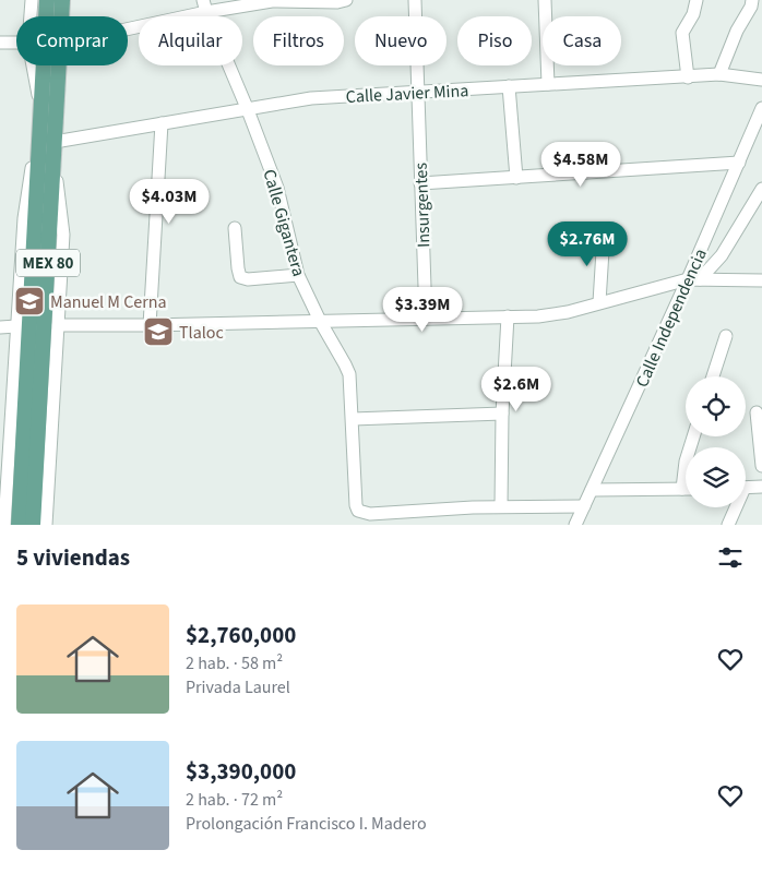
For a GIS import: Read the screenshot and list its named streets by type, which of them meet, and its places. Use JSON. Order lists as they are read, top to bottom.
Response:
{
  "streets": {
    "main road": ["MEX 80"],
    "street": [
      "Calle Javier Mina",
      "Insurgentes",
      "Calle Gigantera",
      "Calle Independencia"
    ]
  },
  "crossings": [
    ["Calle Javier Mina", "Insurgentes"],
    ["Calle Javier Mina", "Calle Gigantera"],
    ["Calle Javier Mina", "MEX 80"]
  ],
  "places": {
    "school or university": ["Manuel M Cerna", "Tlaloc"]
  },
  "page": {
    "chip": [
      "Comprar",
      "Alquilar",
      "Filtros",
      "Nuevo",
      "Piso",
      "Casa"
    ],
    "price": [
      "$4.58M",
      "$4.03M",
      "$2.76M",
      "$3.39M",
      "$2.6M"
    ],
    "heading": "5 viviendas",
    "list": [
      {
        "name": "$2,760,000",
        "note": "2 hab. · 58 m² · Privada Laurel"
      },
      {
        "name": "$3,390,000",
        "note": "2 hab. · 72 m² · Prolongación Francisco I. Madero"
      }
    ]
  }
}
